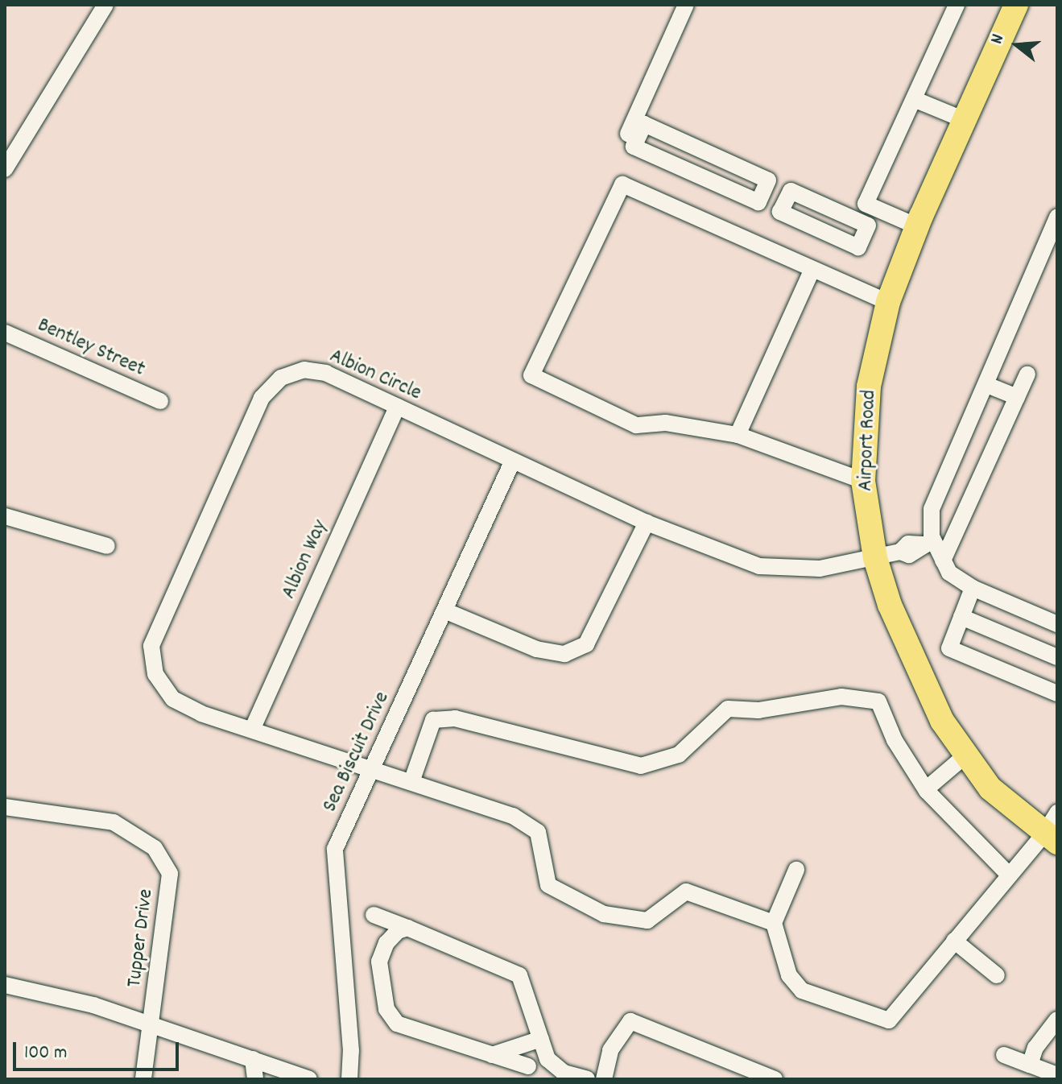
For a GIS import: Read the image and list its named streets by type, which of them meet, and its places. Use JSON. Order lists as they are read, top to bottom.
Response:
{
  "streets": {
    "highway": ["Airport Road"],
    "street": [
      "Bentley Street",
      "Albion Circle",
      "Albion Way",
      "Sea Biscuit Drive",
      "Tupper Drive"
    ]
  },
  "crossings": [
    ["Albion Circle", "Airport Road"],
    ["Albion Circle", "Albion Way"],
    ["Albion Circle", "Sea Biscuit Drive"]
  ],
  "scale_bar": "100 m",
  "north": "left"
}
